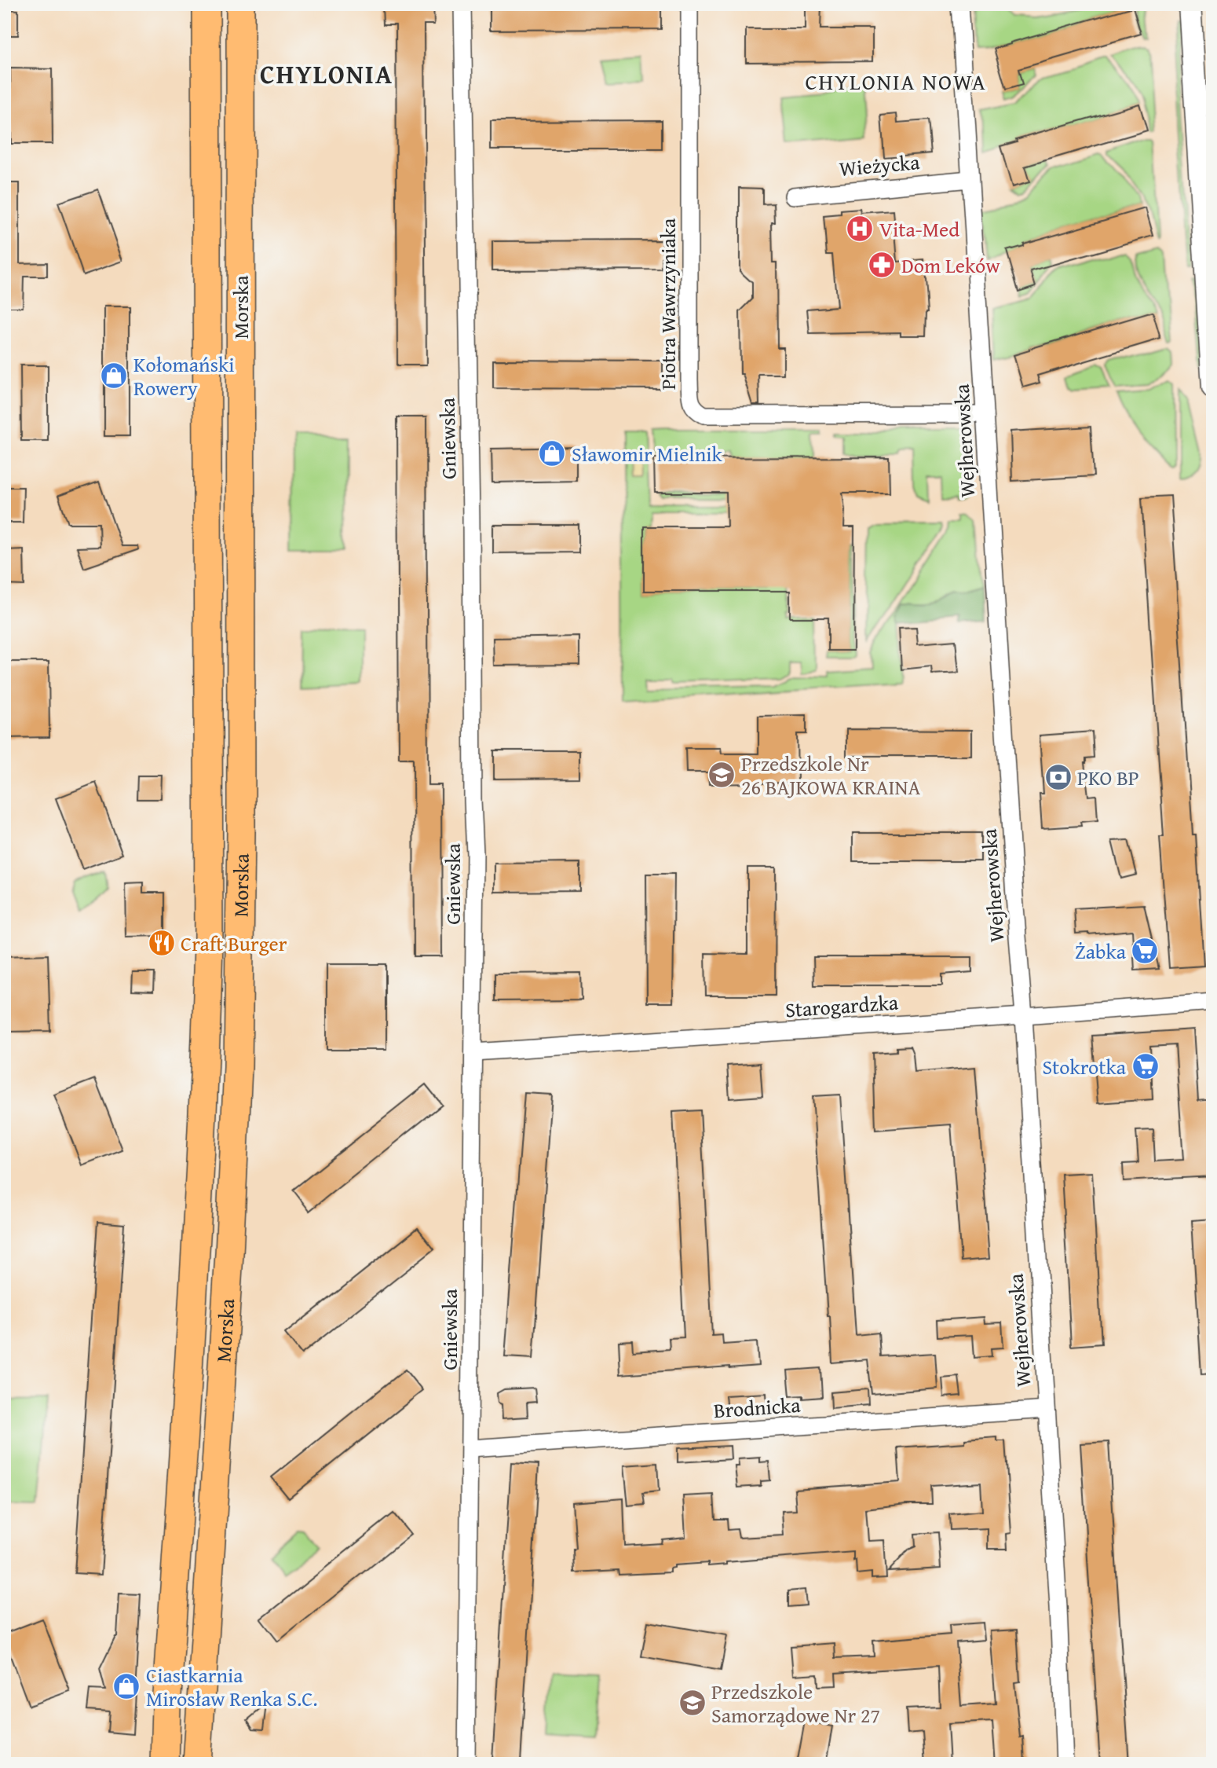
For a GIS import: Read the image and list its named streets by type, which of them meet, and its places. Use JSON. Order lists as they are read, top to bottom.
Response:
{
  "streets": {
    "main road": ["Morska"],
    "street": [
      "Wieżycka",
      "Piotra Wawrzyniaka",
      "Gniewska",
      "Wejherowska",
      "Starogardzka",
      "Brodnicka"
    ]
  },
  "crossings": [
    ["Wieżycka", "Wejherowska"],
    ["Piotra Wawrzyniaka", "Wejherowska"],
    ["Gniewska", "Starogardzka"],
    ["Gniewska", "Brodnicka"],
    ["Wejherowska", "Starogardzka"],
    ["Wejherowska", "Brodnicka"]
  ],
  "districts": ["CHYLONIA", "CHYLONIA NOWA"],
  "places": {
    "hospital": ["Vita-Med"],
    "pharmacy": ["Dom Leków"],
    "shop": ["Kołomański Rowery", "Sławomir Mielnik", "Ciastkarnia Mirosław Renka S.C."],
    "school or university": ["Przedszkole Nr 26 BAJKOWA KRAINA", "Przedszkole Samorządowe Nr 27"],
    "bank": ["PKO BP"],
    "restaurant": ["Craft Burger"],
    "supermarket": ["Żabka", "Stokrotka"]
  }
}
